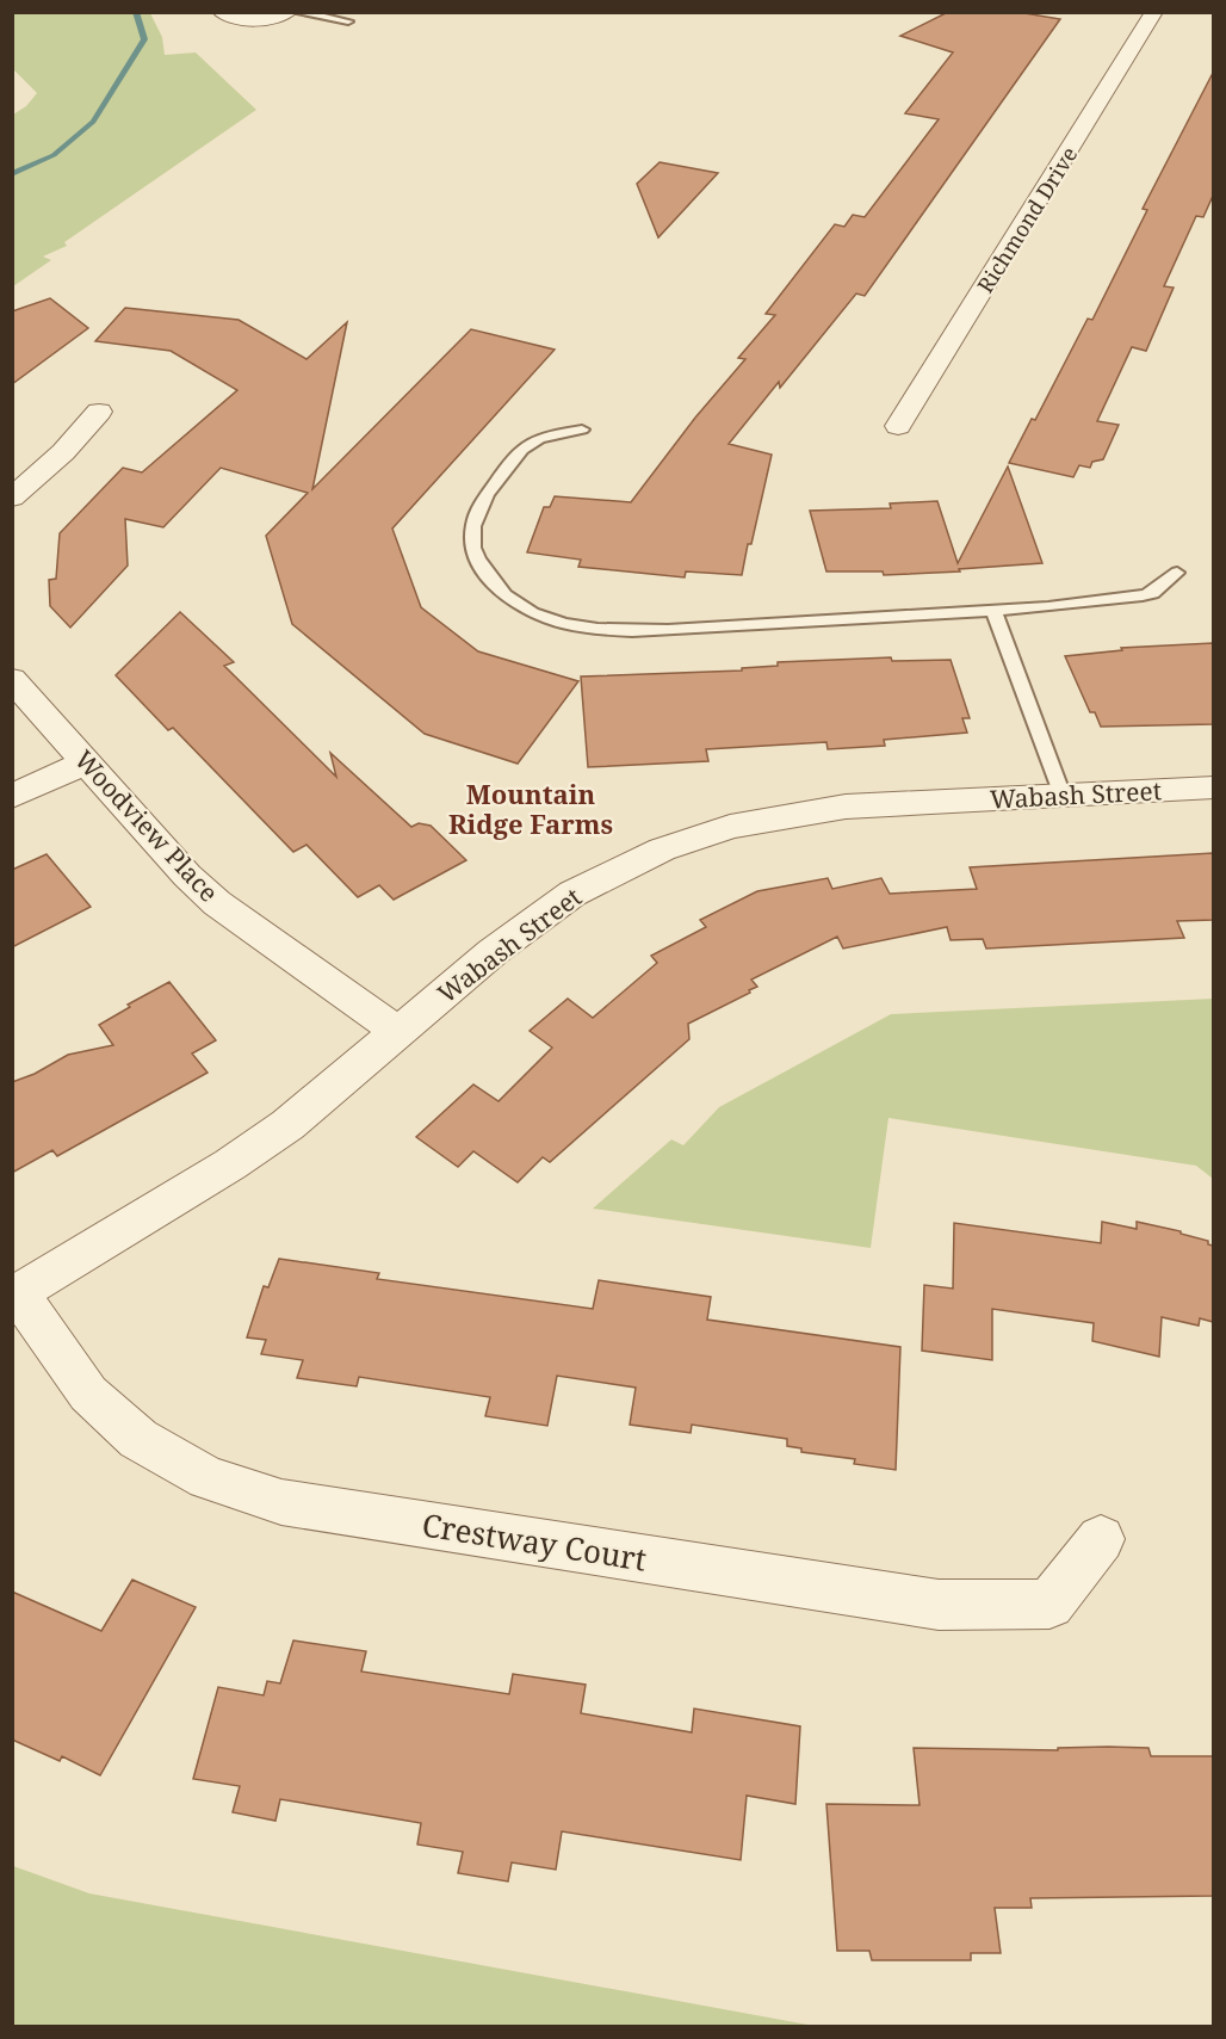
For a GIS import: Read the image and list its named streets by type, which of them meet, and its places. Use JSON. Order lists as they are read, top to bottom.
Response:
{
  "streets": {
    "street": [
      "Richmond Drive",
      "Wabash Street",
      "Woodview Place",
      "Crestway Court"
    ]
  },
  "crossings": [
    ["Wabash Street", "Woodview Place"],
    ["Wabash Street", "Crestway Court"]
  ],
  "districts": ["Mountain Ridge Farms"]
}
